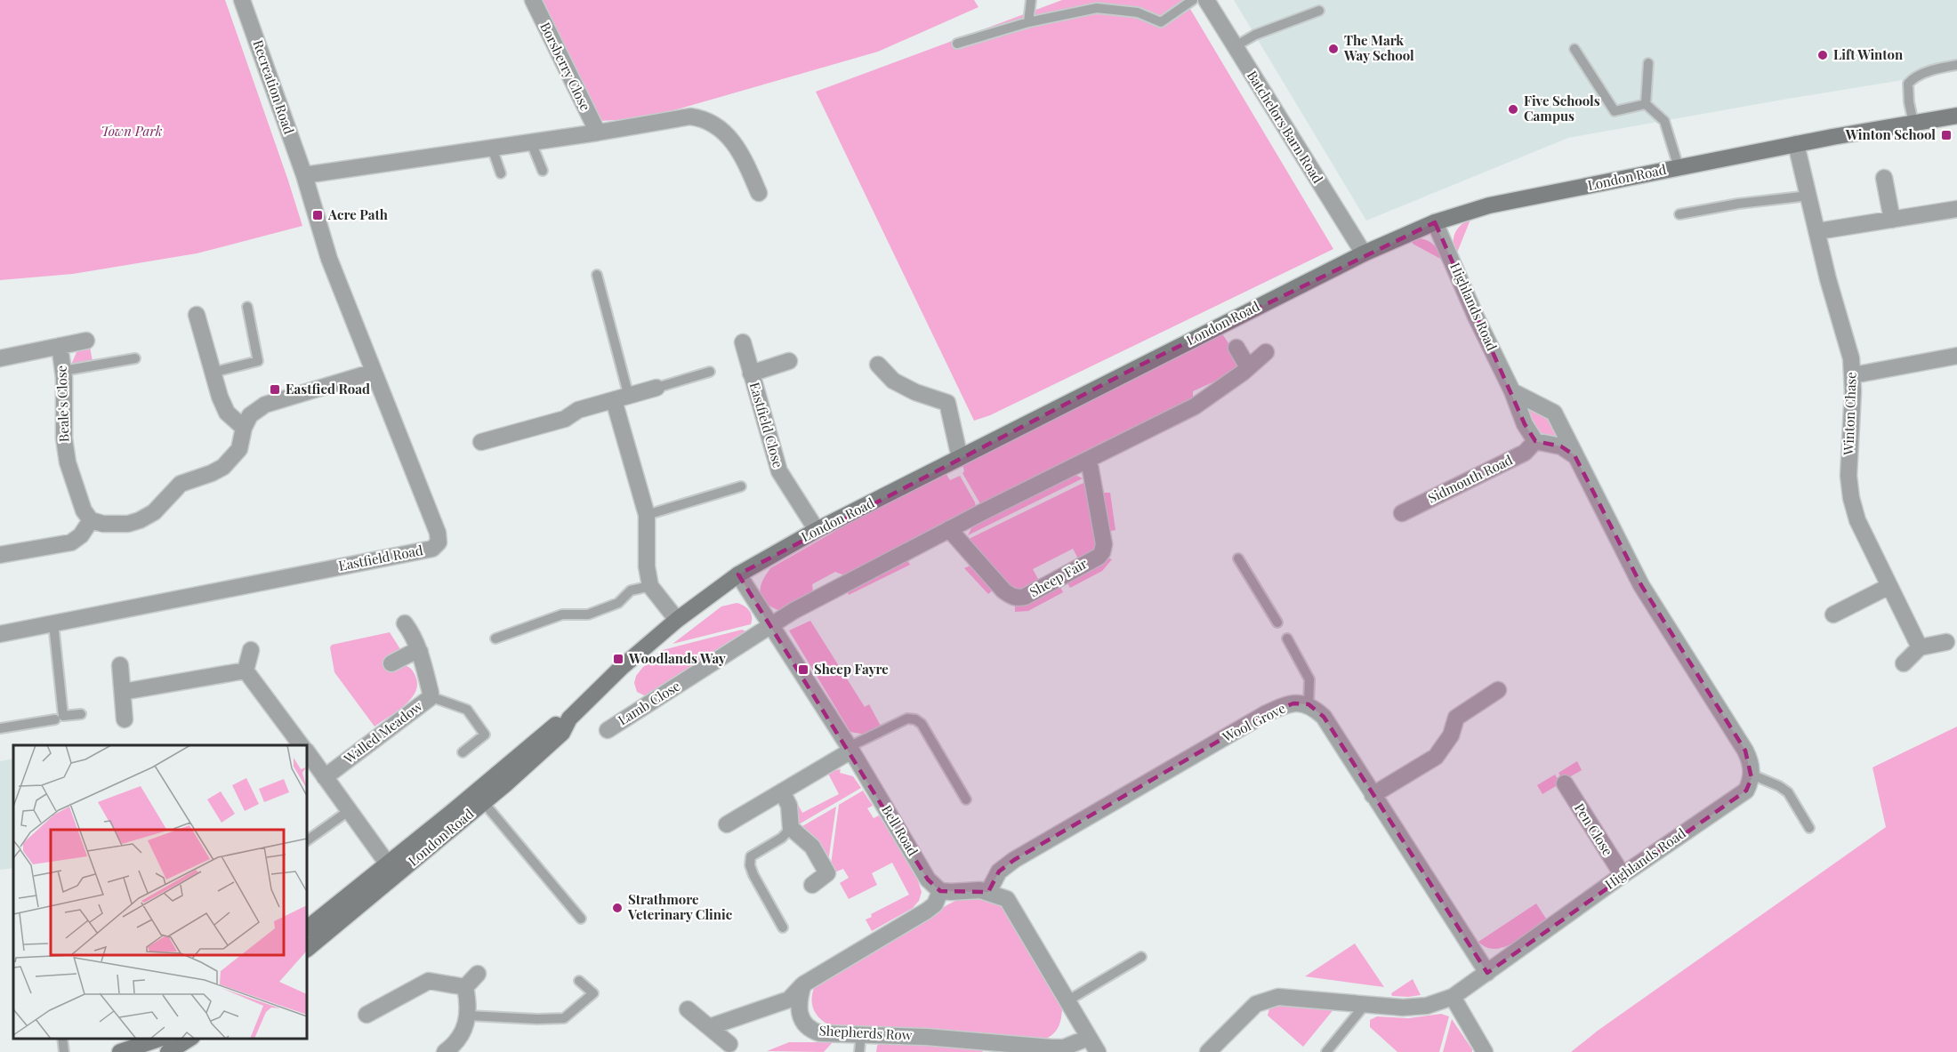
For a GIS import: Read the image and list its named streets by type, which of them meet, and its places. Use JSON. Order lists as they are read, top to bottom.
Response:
{
  "streets": {
    "street": [
      "Borsberry Close",
      "Recreation Road",
      "Batchelors Barn Road",
      "London Road",
      "Highlands Road",
      "Beale's Close",
      "Winton Chase",
      "Eastfield Close",
      "Sidmouth Road",
      "Eastfield Road",
      "Sheep Fair",
      "Lamb Close",
      "Wool Grove",
      "Walled Meadow",
      "Pen Close",
      "Bell Road",
      "Shepherds Row"
    ]
  },
  "crossings": [
    ["Recreation Road", "Eastfield Road"],
    ["Batchelors Barn Road", "London Road"],
    ["London Road", "Highlands Road"],
    ["London Road", "Winton Chase"],
    ["London Road", "Eastfield Close"],
    ["London Road", "Bell Road"],
    ["Highlands Road", "Sidmouth Road"],
    ["Highlands Road", "Pen Close"],
    ["Lamb Close", "Bell Road"]
  ],
  "parks": ["Town Park"],
  "places": {
    "other": [
      "The Mark Way School",
      "Lift Winton",
      "Five Schools Campus",
      "Strathmore Veterinary Clinic"
    ],
    "transit": [
      "Winton School",
      "Acre Path",
      "Eastfied Road",
      "Woodlands Way",
      "Sheep Fayre"
    ]
  }
}
